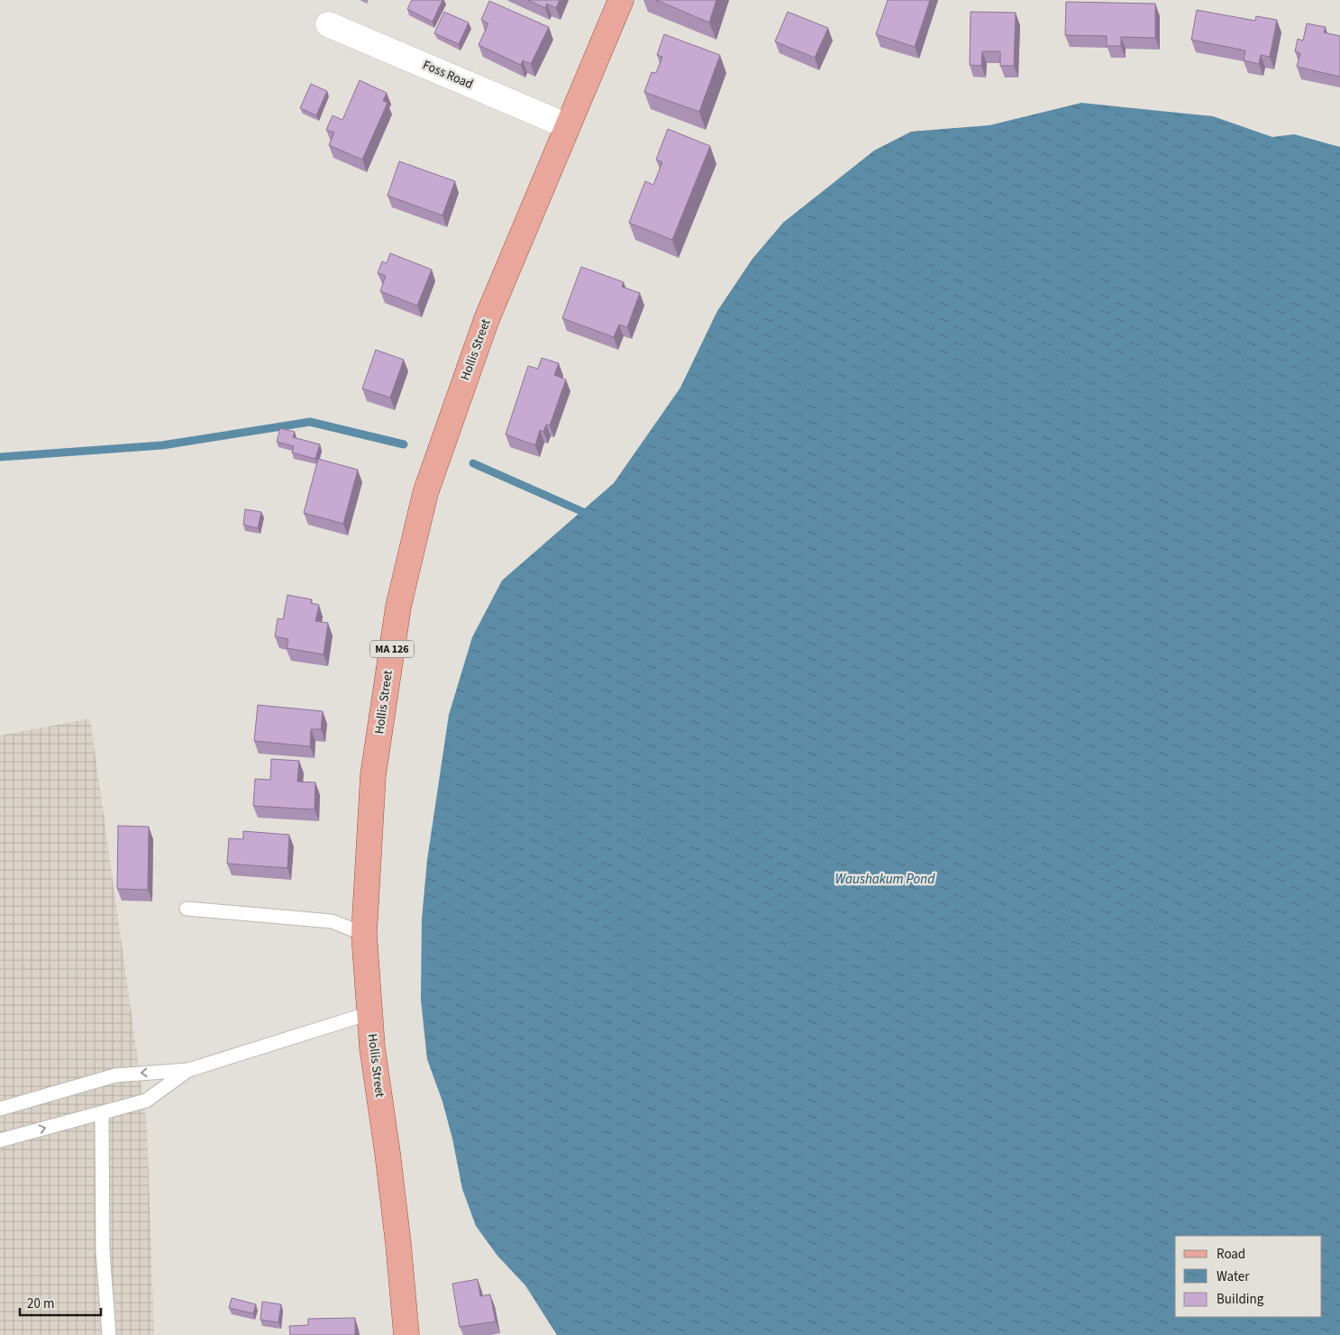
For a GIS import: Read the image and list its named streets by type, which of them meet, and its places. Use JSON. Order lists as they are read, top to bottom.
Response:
{
  "streets": {
    "main road": ["Hollis Street", "MA 126"],
    "street": ["Foss Road"]
  },
  "crossings": [
    ["Foss Road", "Hollis Street"]
  ],
  "water": ["Waushakum Pond"],
  "legend": ["Road", "Water", "Building"],
  "scale_bar": "20 m"
}
